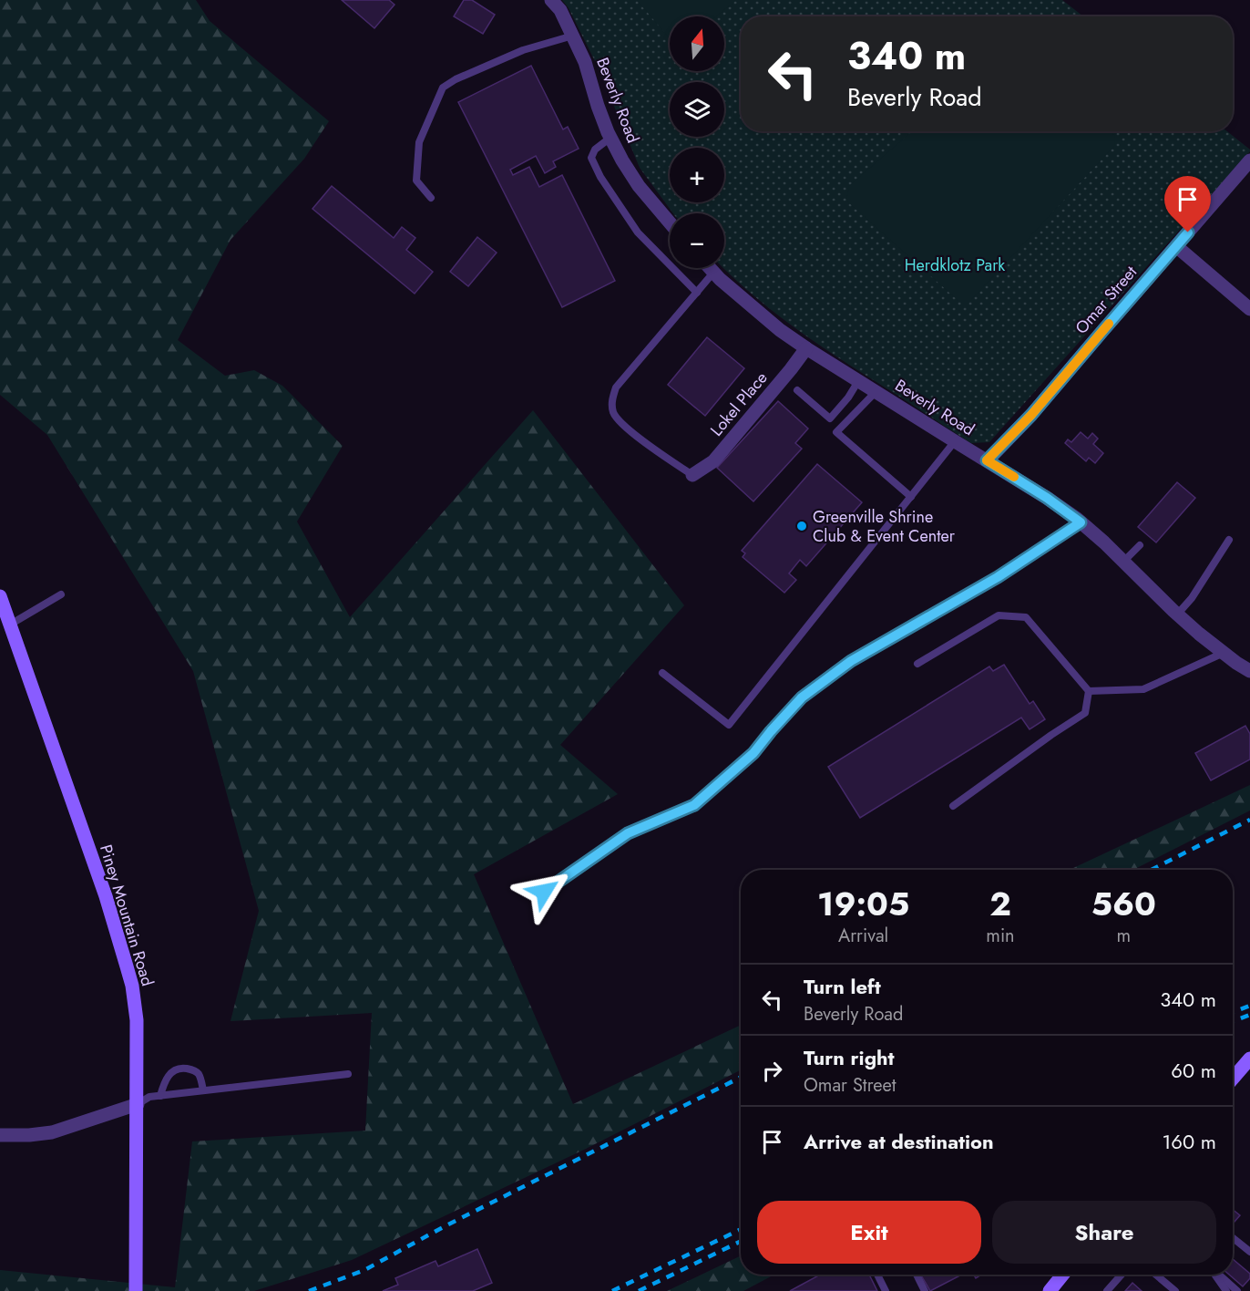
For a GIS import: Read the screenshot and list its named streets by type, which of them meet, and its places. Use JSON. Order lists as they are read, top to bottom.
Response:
{
  "streets": {
    "street": [
      "Beverly Road",
      "Omar Street",
      "Lokel Place",
      "Piney Mountain Road"
    ]
  },
  "crossings": [
    ["Beverly Road", "Omar Street"],
    ["Beverly Road", "Lokel Place"]
  ],
  "parks": ["Herdklotz Park"],
  "places": ["Greenville Shrine Club & Event Center"],
  "north": "top",
  "page": {
    "map_buttons": ["+", "−"],
    "turn": ["340 m", "Beverly Road"],
    "eta": [
      "19:05",
      "Arrival",
      "2",
      "min",
      "560",
      "m"
    ],
    "list": [
      {
        "name": "Turn left",
        "note": "Beverly Road",
        "value": "340 m"
      },
      {
        "name": "Turn right",
        "note": "Omar Street",
        "value": "60 m"
      },
      {
        "name": "Arrive at destination",
        "value": "160 m"
      }
    ],
    "buttons": ["Exit", "Share"]
  }
}
